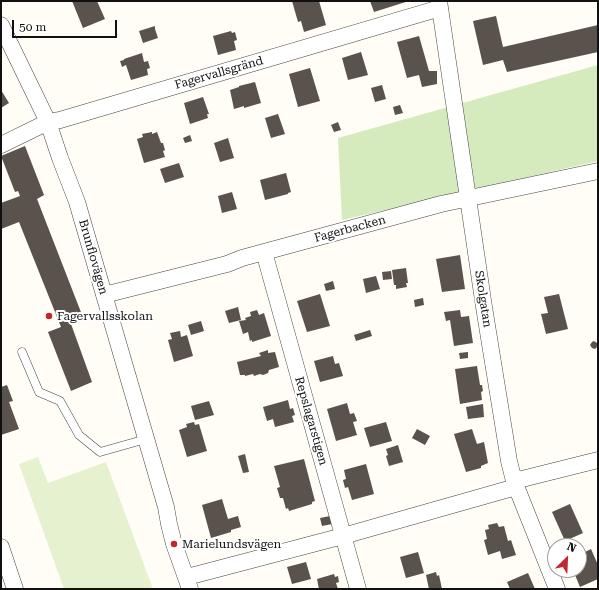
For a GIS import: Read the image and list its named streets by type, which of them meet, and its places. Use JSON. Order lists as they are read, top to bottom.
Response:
{
  "streets": {
    "street": [
      "Fagervallsgränd",
      "Fagerbacken",
      "Brunflovägen",
      "Skolgatan",
      "Repslagarstigen"
    ]
  },
  "crossings": [
    ["Fagervallsgränd", "Brunflovägen"],
    ["Fagervallsgränd", "Skolgatan"],
    ["Fagerbacken", "Brunflovägen"],
    ["Fagerbacken", "Skolgatan"],
    ["Fagerbacken", "Repslagarstigen"]
  ],
  "places": ["Fagervallsskolan", "Marielundsvägen"],
  "scale_bar": "50 m",
  "north": "top right"
}
